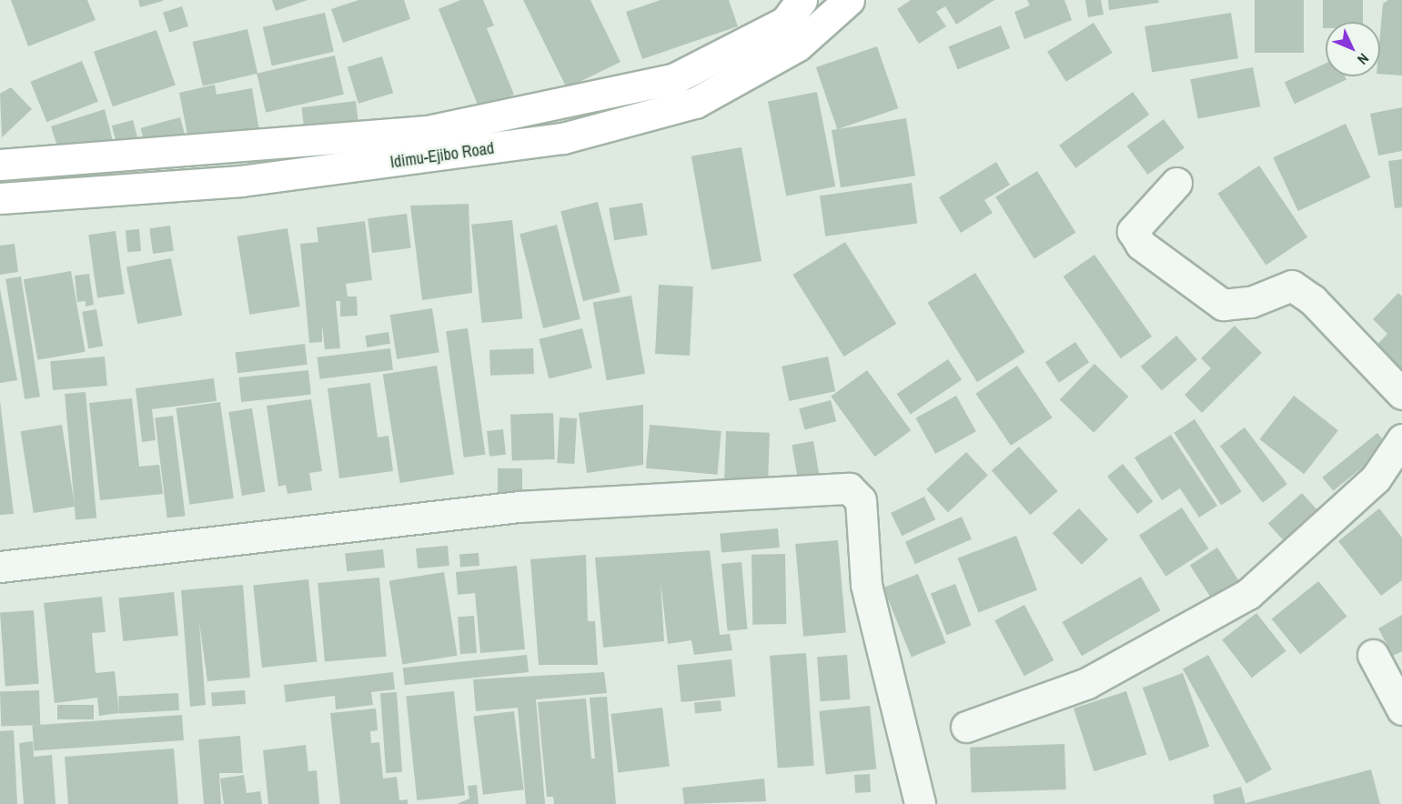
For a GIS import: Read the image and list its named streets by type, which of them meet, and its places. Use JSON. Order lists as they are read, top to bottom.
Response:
{
  "streets": {
    "main road": ["Idimu-Ejibo Road"]
  },
  "north": "bottom right"
}
